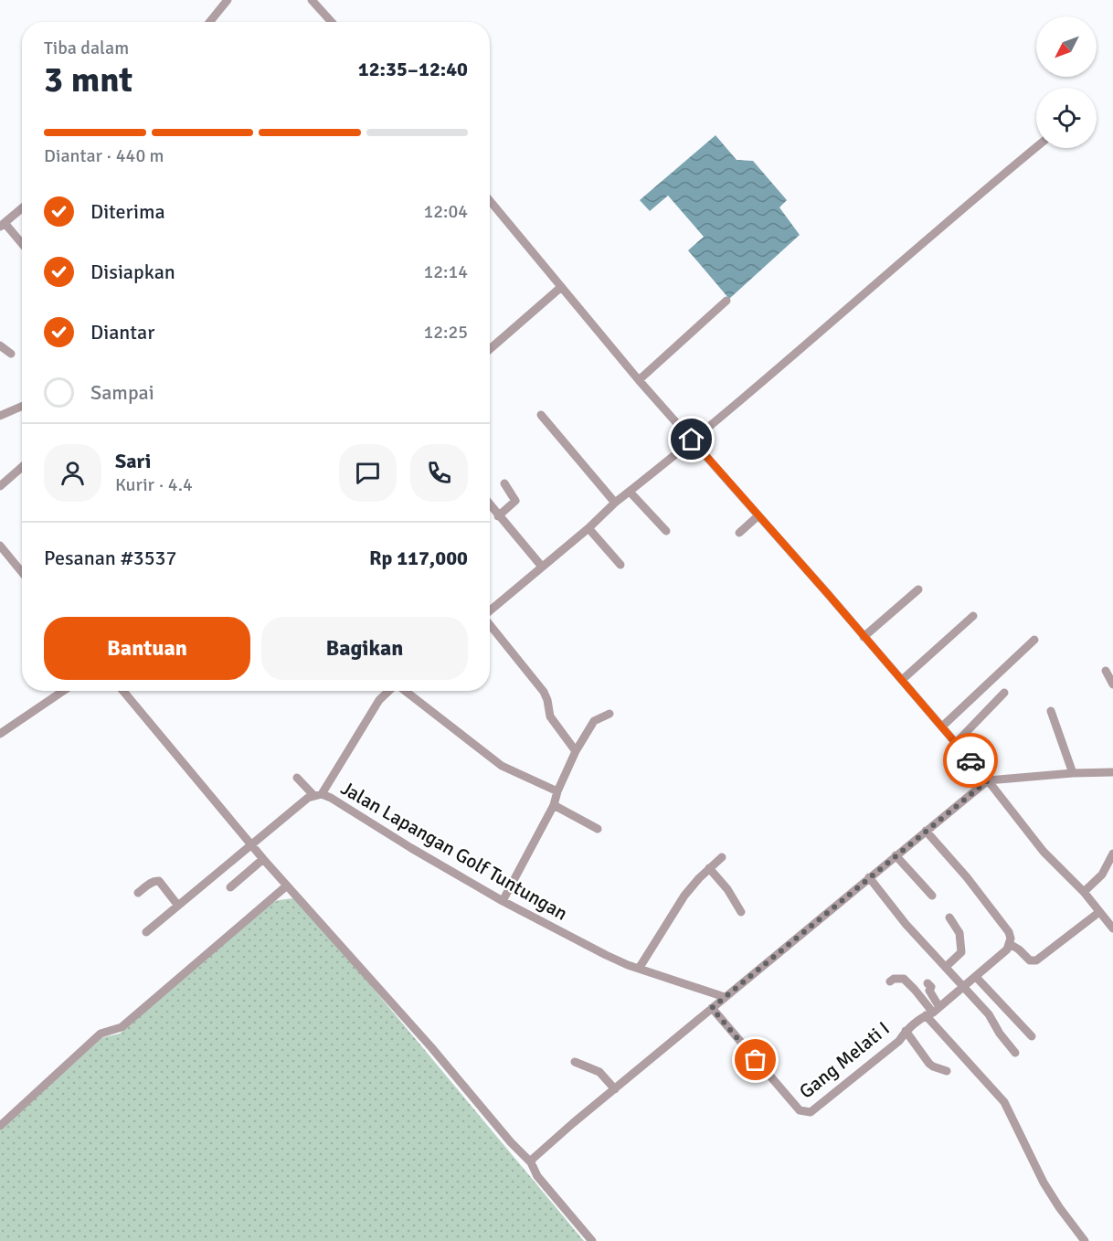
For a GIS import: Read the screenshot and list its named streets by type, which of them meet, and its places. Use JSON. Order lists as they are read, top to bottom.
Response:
{
  "streets": {
    "street": ["Jalan Lapangan Golf Tuntungan", "Gang Melati I"]
  },
  "north": "bottom left",
  "page": {
    "heading": ["3 mnt", "Tiba dalam", "12:35–12:40"],
    "panel": [
      "Sari",
      "Kurir · 4.4",
      "Pesanan #3537",
      "Rp 117,000"
    ],
    "bar": "Diantar · 440 m",
    "list": [
      ["Diterima", "12:04"],
      ["Disiapkan", "12:14"],
      ["Diantar", "12:25"],
      "Sampai"
    ],
    "buttons": ["Bantuan", "Bagikan"]
  }
}
